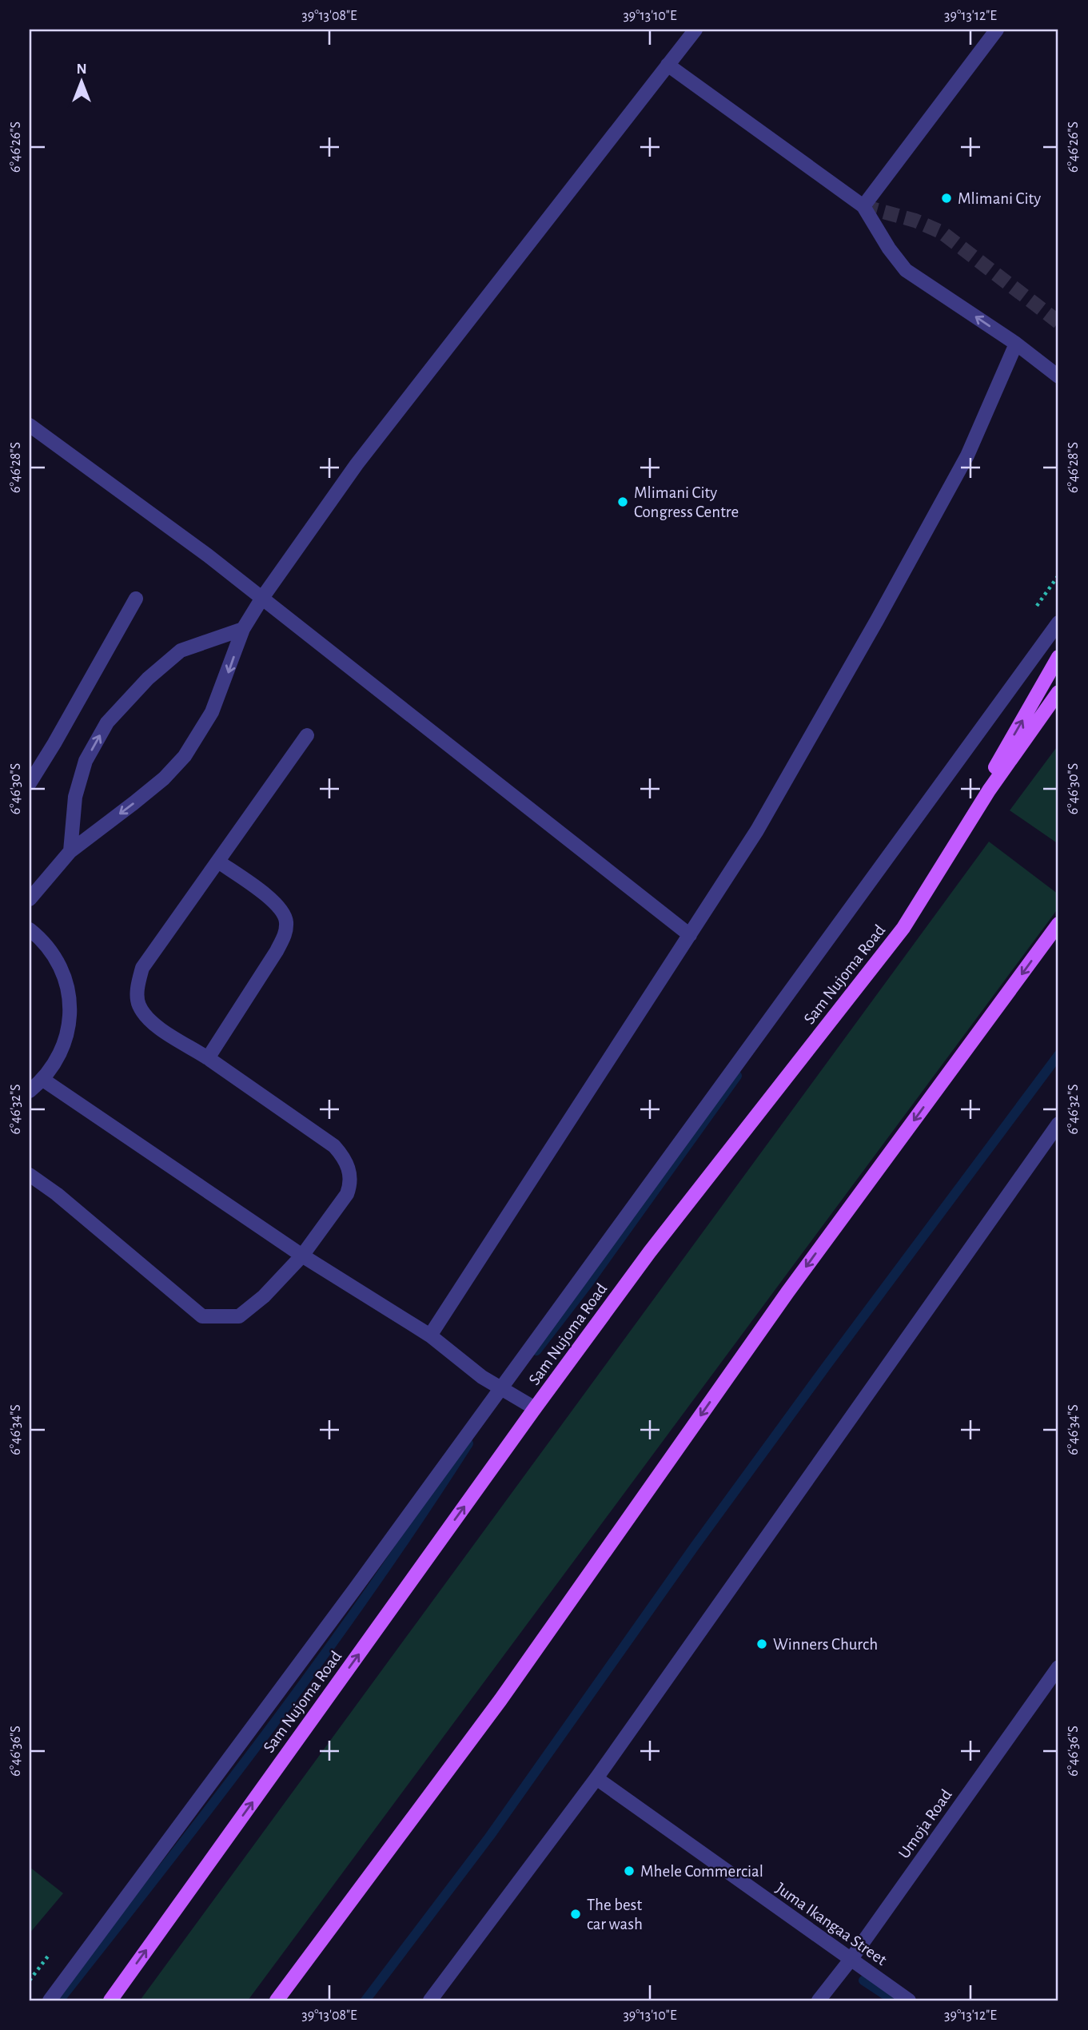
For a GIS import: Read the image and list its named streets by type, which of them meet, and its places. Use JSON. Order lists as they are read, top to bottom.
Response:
{
  "streets": {
    "main road": ["Sam Nujoma Road"],
    "street": ["Umoja Road", "Juma Ikangaa Street"]
  },
  "crossings": [
    ["Umoja Road", "Juma Ikangaa Street"]
  ],
  "one_way": ["Sam Nujoma Road"],
  "places": [
    "Mlimani City",
    "Mlimani City Congress Centre",
    "Winners Church",
    "Mhele Commercial",
    "The best car wash"
  ],
  "north": "top",
  "coordinates": [
    "39°13'08\"E",
    "39°13'10\"E",
    "39°13'12\"E",
    "6°46'26\"S",
    "6°46'28\"S",
    "6°46'30\"S",
    "6°46'32\"S",
    "6°46'34\"S",
    "6°46'36\"S"
  ]
}
